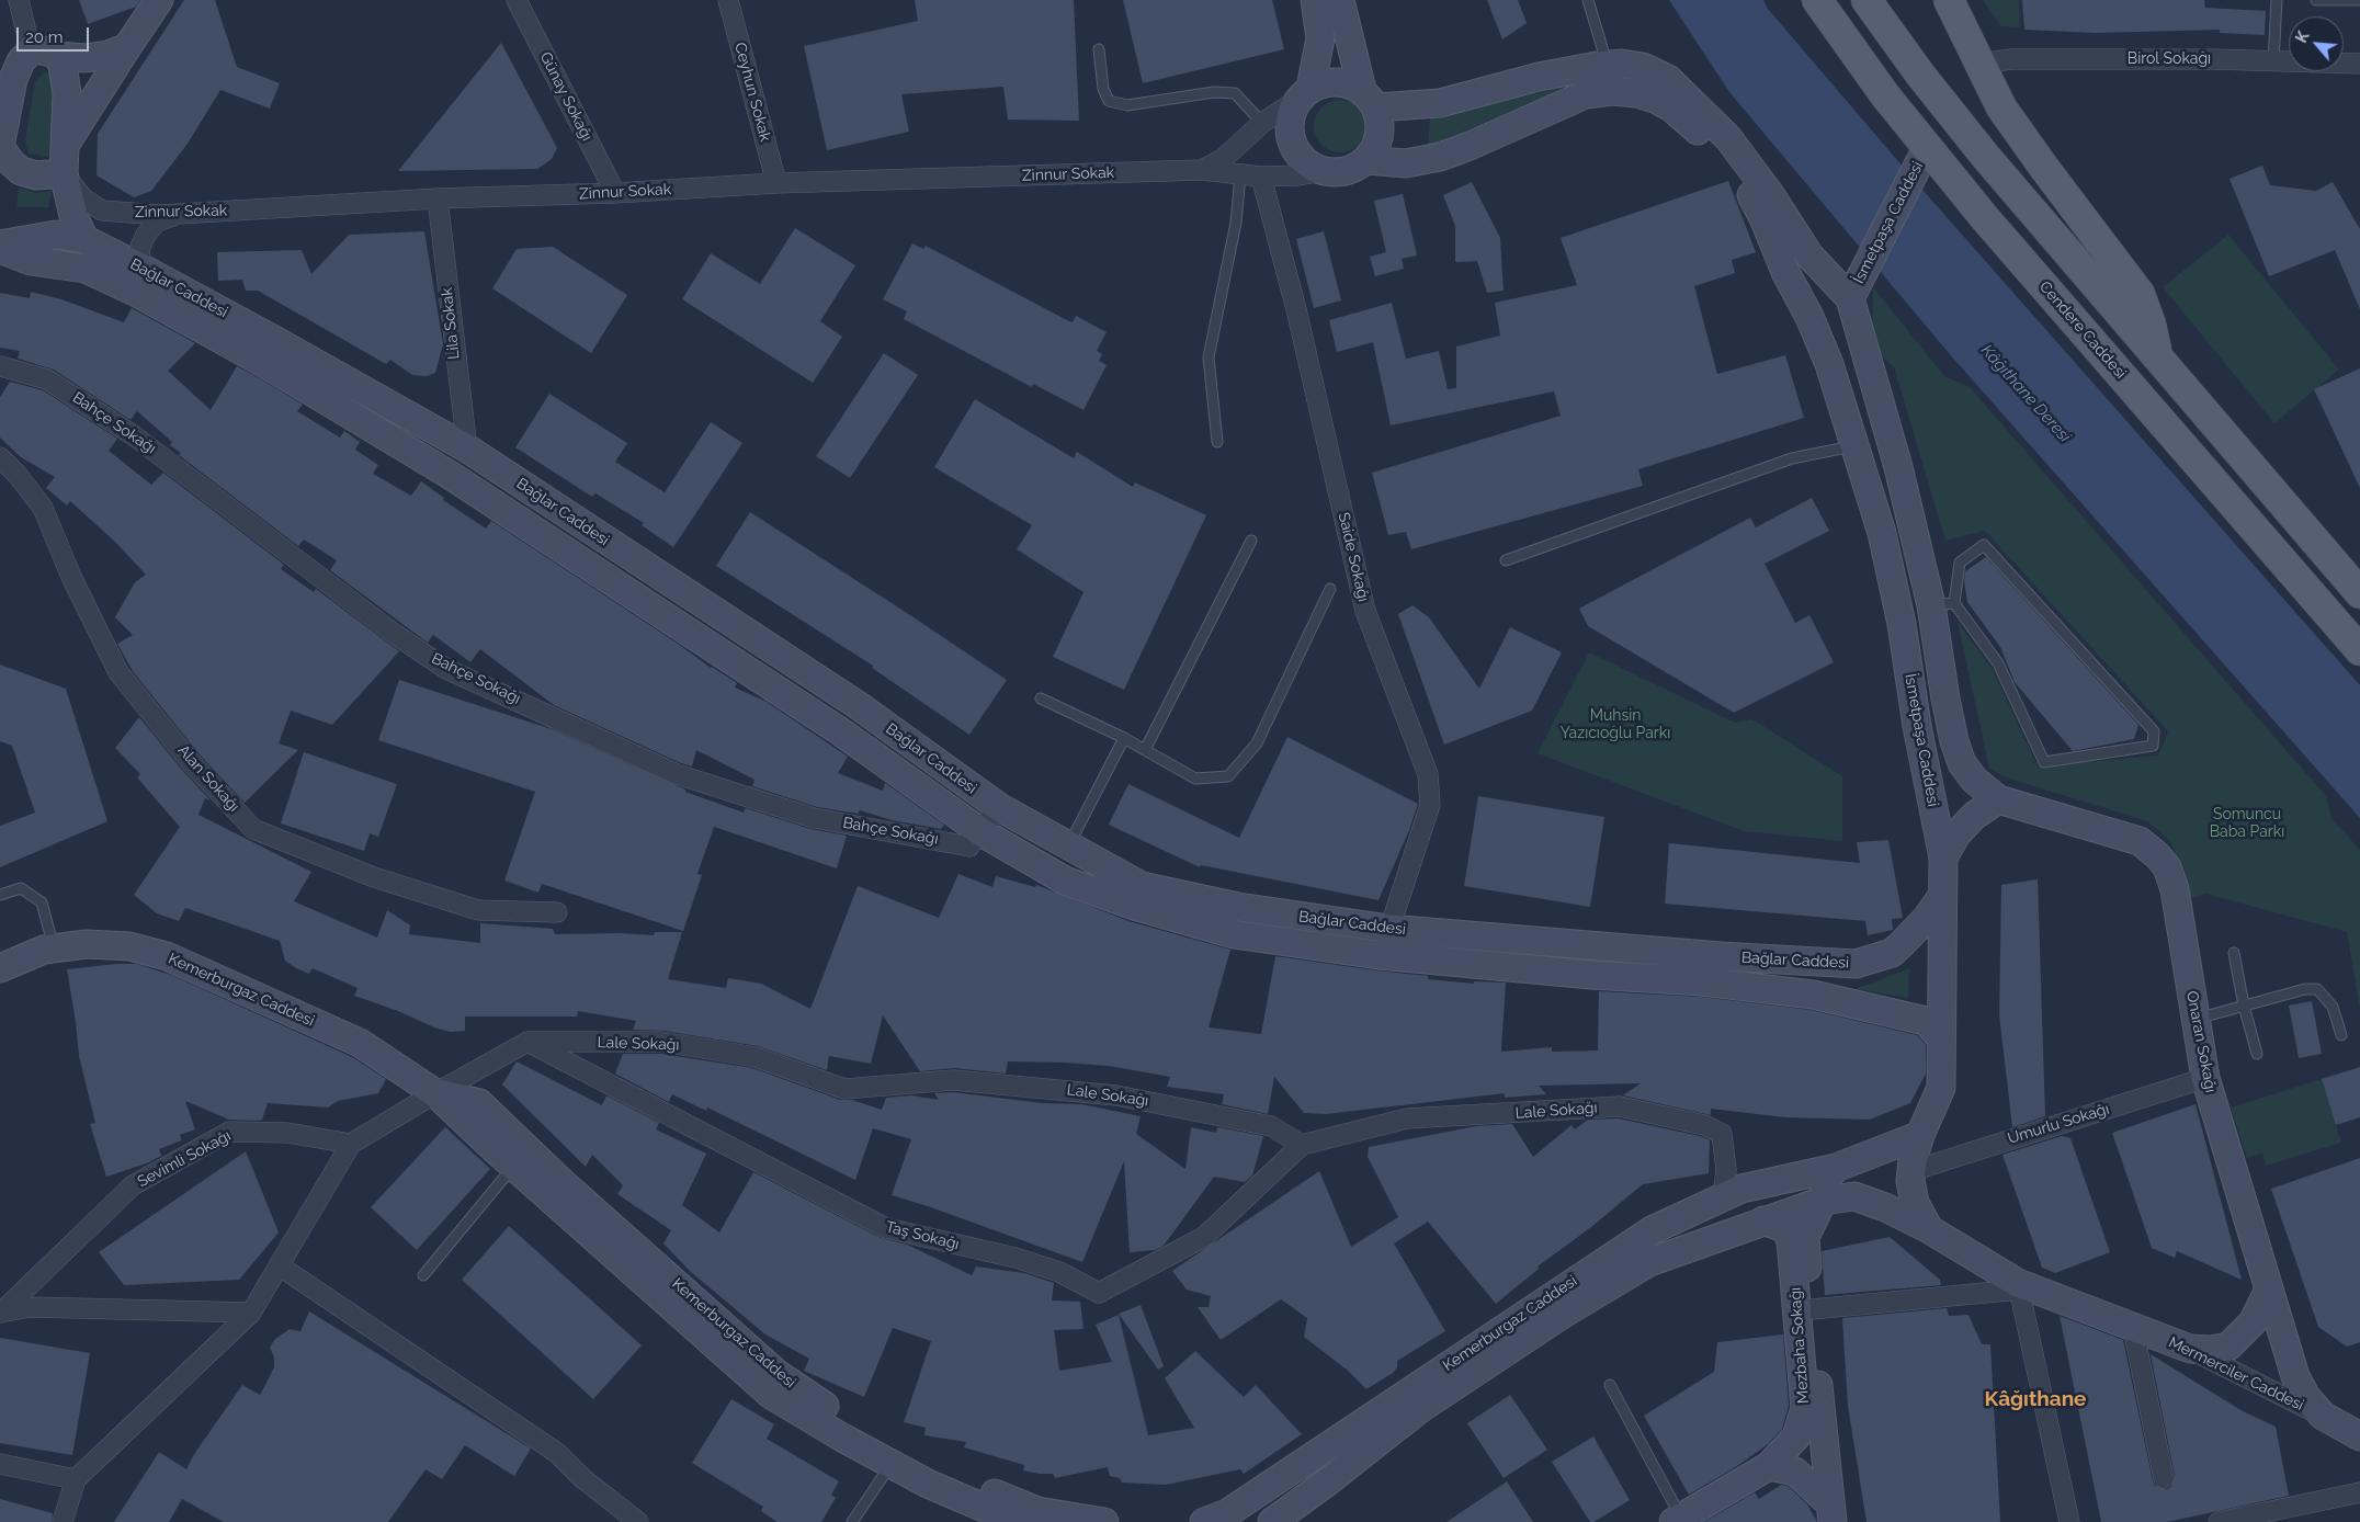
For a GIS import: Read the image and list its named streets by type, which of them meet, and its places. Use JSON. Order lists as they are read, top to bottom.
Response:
{
  "streets": {
    "main road": ["Cendere Caddesi"],
    "street": [
      "Birol Sokağı",
      "Ceyhun Sokak",
      "Günay Sokağı",
      "Zinnur Sokak",
      "İsmetpaşa Caddesi",
      "Bağlar Caddesi",
      "Lila Sokak",
      "Bahçe Sokağı",
      "Saide Sokağı",
      "Alan Sokağı",
      "Kemerburgaz Caddesi",
      "Onaran Sokağı",
      "Lale Sokağı",
      "Umurlu Sokağı",
      "Sevimli Sokağı",
      "Taş Sokağı",
      "Mezbaha Sokağı",
      "Mermerciler Caddesi"
    ]
  },
  "crossings": [
    ["Ceyhun Sokak", "Zinnur Sokak"],
    ["Günay Sokağı", "Zinnur Sokak"],
    ["Zinnur Sokak", "İsmetpaşa Caddesi"],
    ["Zinnur Sokak", "Lila Sokak"],
    ["Zinnur Sokak", "Saide Sokağı"],
    ["İsmetpaşa Caddesi", "Bağlar Caddesi"],
    ["İsmetpaşa Caddesi", "Cendere Caddesi"],
    ["İsmetpaşa Caddesi", "Kemerburgaz Caddesi"],
    ["İsmetpaşa Caddesi", "Umurlu Sokağı"],
    ["İsmetpaşa Caddesi", "Mermerciler Caddesi"],
    ["Bağlar Caddesi", "Lila Sokak"],
    ["Bağlar Caddesi", "Bahçe Sokağı"],
    ["Bağlar Caddesi", "Saide Sokağı"],
    ["Kemerburgaz Caddesi", "Lale Sokağı"],
    ["Kemerburgaz Caddesi", "Mezbaha Sokağı"],
    ["Kemerburgaz Caddesi", "Mermerciler Caddesi"],
    ["Onaran Sokağı", "Umurlu Sokağı"],
    ["Onaran Sokağı", "Mermerciler Caddesi"],
    ["Lale Sokağı", "Taş Sokağı"]
  ],
  "districts": ["Kâğıthane"],
  "water": ["Kâğıthane Deresi"],
  "parks": ["Muhsin Yazıcıoğlu Parkı", "Somuncu Baba Parkı"],
  "scale_bar": "20 m",
  "north": "top left"
}
